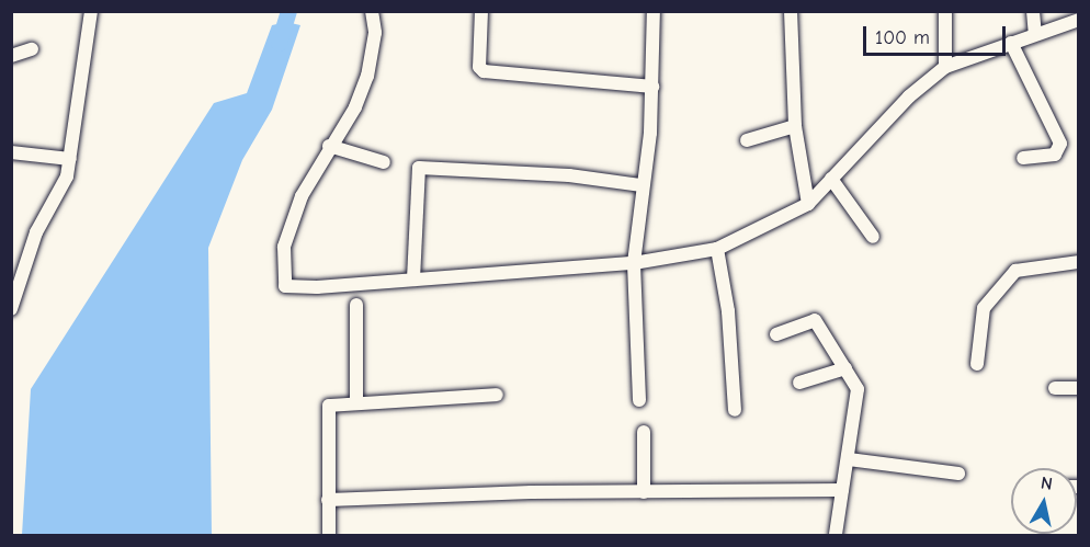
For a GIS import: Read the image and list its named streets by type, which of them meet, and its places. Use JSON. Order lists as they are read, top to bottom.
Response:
{
  "scale_bar": "100 m",
  "north": "top"
}
